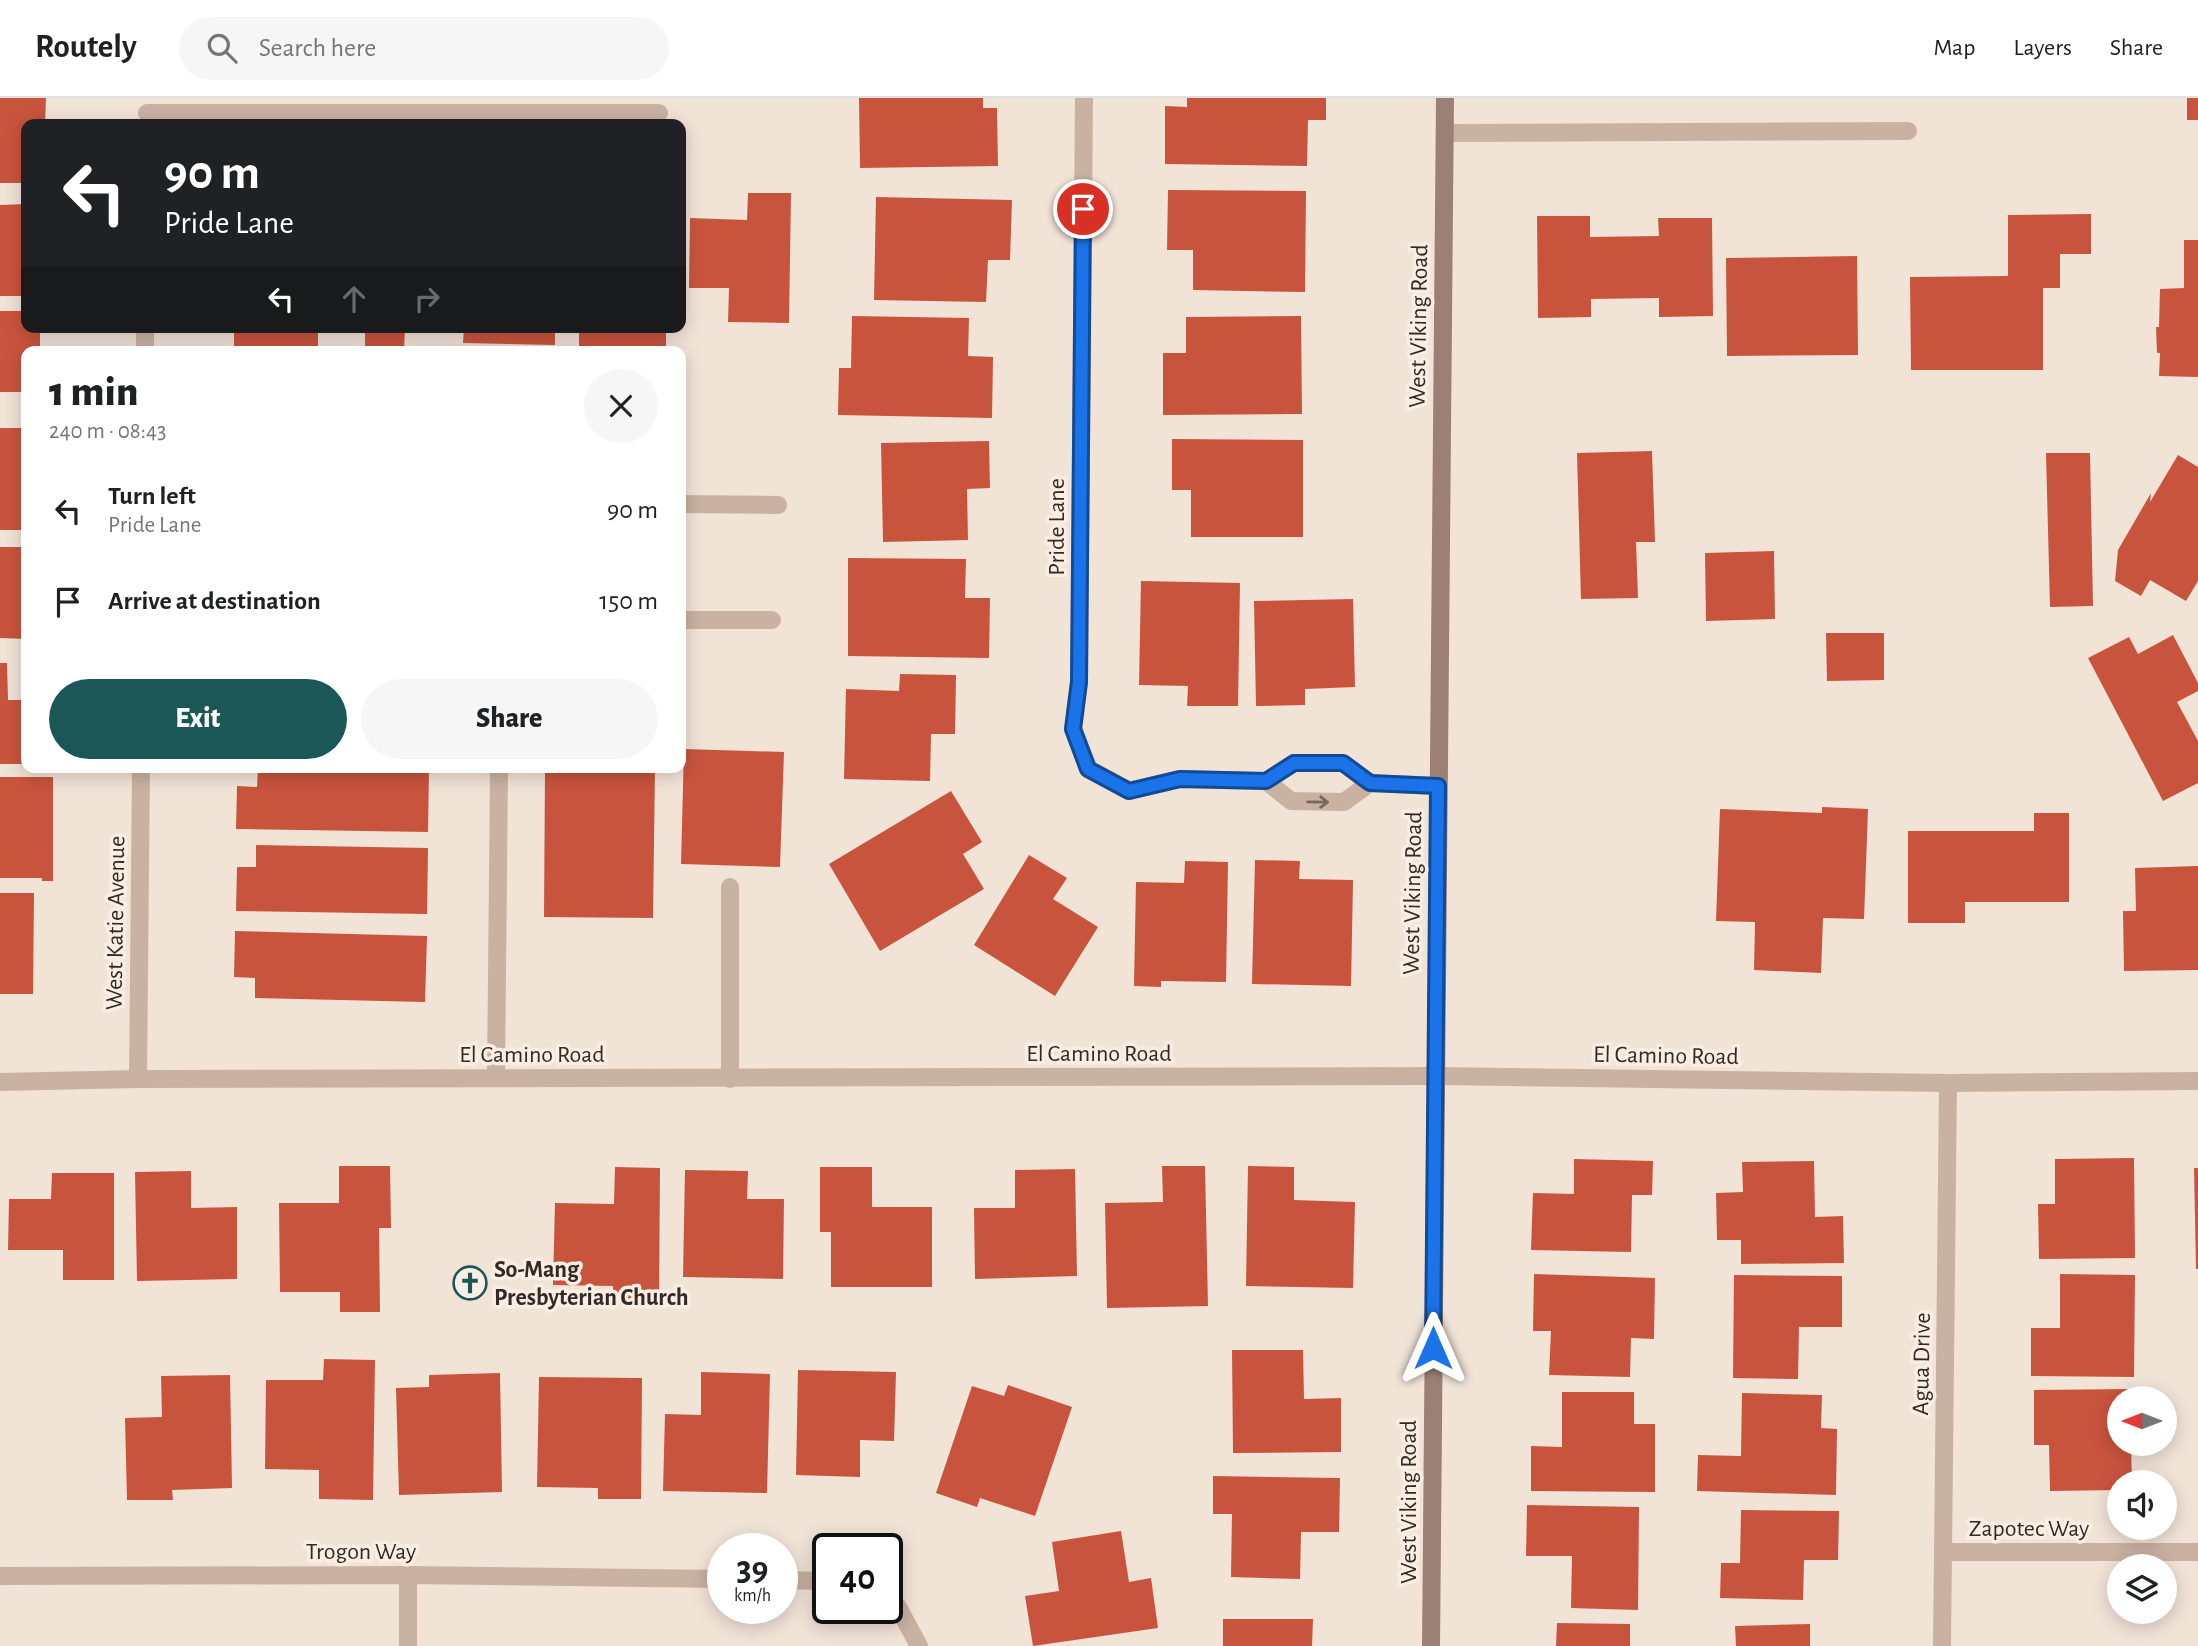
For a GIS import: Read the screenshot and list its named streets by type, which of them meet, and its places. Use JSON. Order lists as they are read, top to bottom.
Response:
{
  "streets": {
    "street": [
      "West Viking Road",
      "Pride Lane",
      "West Katie Avenue",
      "El Camino Road",
      "Agua Drive",
      "Zapotec Way",
      "Trogon Way"
    ]
  },
  "crossings": [
    ["West Viking Road", "El Camino Road"],
    ["West Katie Avenue", "El Camino Road"],
    ["El Camino Road", "Agua Drive"],
    ["Agua Drive", "Zapotec Way"]
  ],
  "places": {
    "church": ["So-Mang Presbyterian Church"]
  },
  "north": "left",
  "page": {
    "header": "Routely",
    "search": "Search here",
    "nav": ["Map", "Layers", "Share"],
    "turn": ["90 m", "Pride Lane"],
    "heading": ["1 min", "240 m · 08:43"],
    "list": [
      {
        "name": "Turn left",
        "note": "Pride Lane",
        "value": "90 m"
      },
      {
        "name": "Arrive at destination",
        "value": "150 m"
      }
    ],
    "buttons": ["Exit", "Share"],
    "speed": "39 km/h",
    "limit": "40"
  }
}
